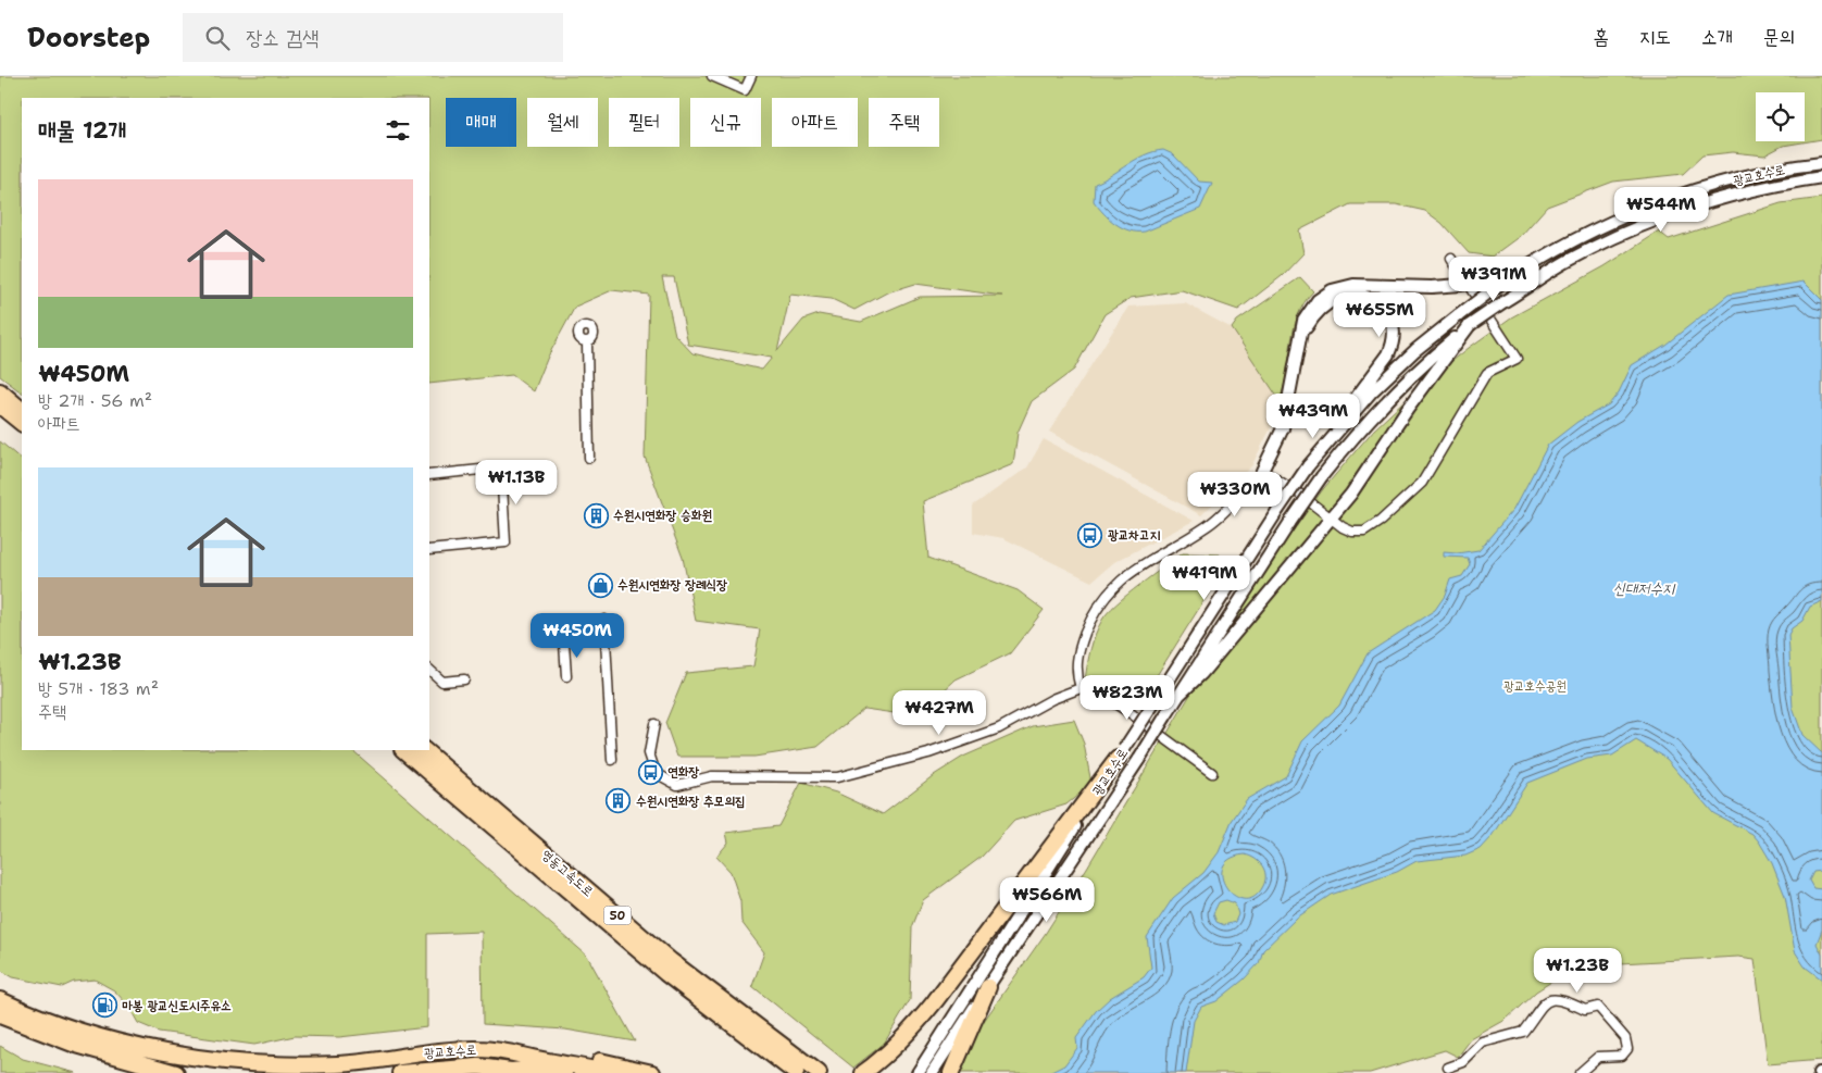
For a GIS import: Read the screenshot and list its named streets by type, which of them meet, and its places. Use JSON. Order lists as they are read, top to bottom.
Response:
{
  "streets": {
    "highway": ["광교호수로", "영동고속도로", "50"]
  },
  "water": ["신대저수지"],
  "parks": ["광교호수공원"],
  "places": {
    "building": ["수원시연화장 승화원", "수원시연화장 추모의집"],
    "bus stop": ["광교차고지", "연화장"],
    "shop": ["수원시연화장 장례식장"],
    "fuel station": ["마봉 광교신도시주유소"]
  },
  "page": {
    "header": "Doorstep",
    "search": "장소 검색",
    "nav": [
      "홈",
      "지도",
      "소개",
      "문의"
    ],
    "chip": [
      "매매",
      "월세",
      "필터",
      "신규",
      "아파트",
      "주택"
    ],
    "heading": "매물 12개",
    "list": [
      {
        "name": "₩450M",
        "note": "방 2개 · 56 m² · 아파트"
      },
      {
        "name": "₩1.23B",
        "note": "방 5개 · 183 m² · 주택"
      }
    ],
    "price": [
      "₩544M",
      "₩391M",
      "₩655M",
      "₩439M",
      "₩1.13B",
      "₩330M",
      "₩419M",
      "₩450M",
      "₩823M",
      "₩427M",
      "₩566M",
      "₩1.23B"
    ]
  }
}
